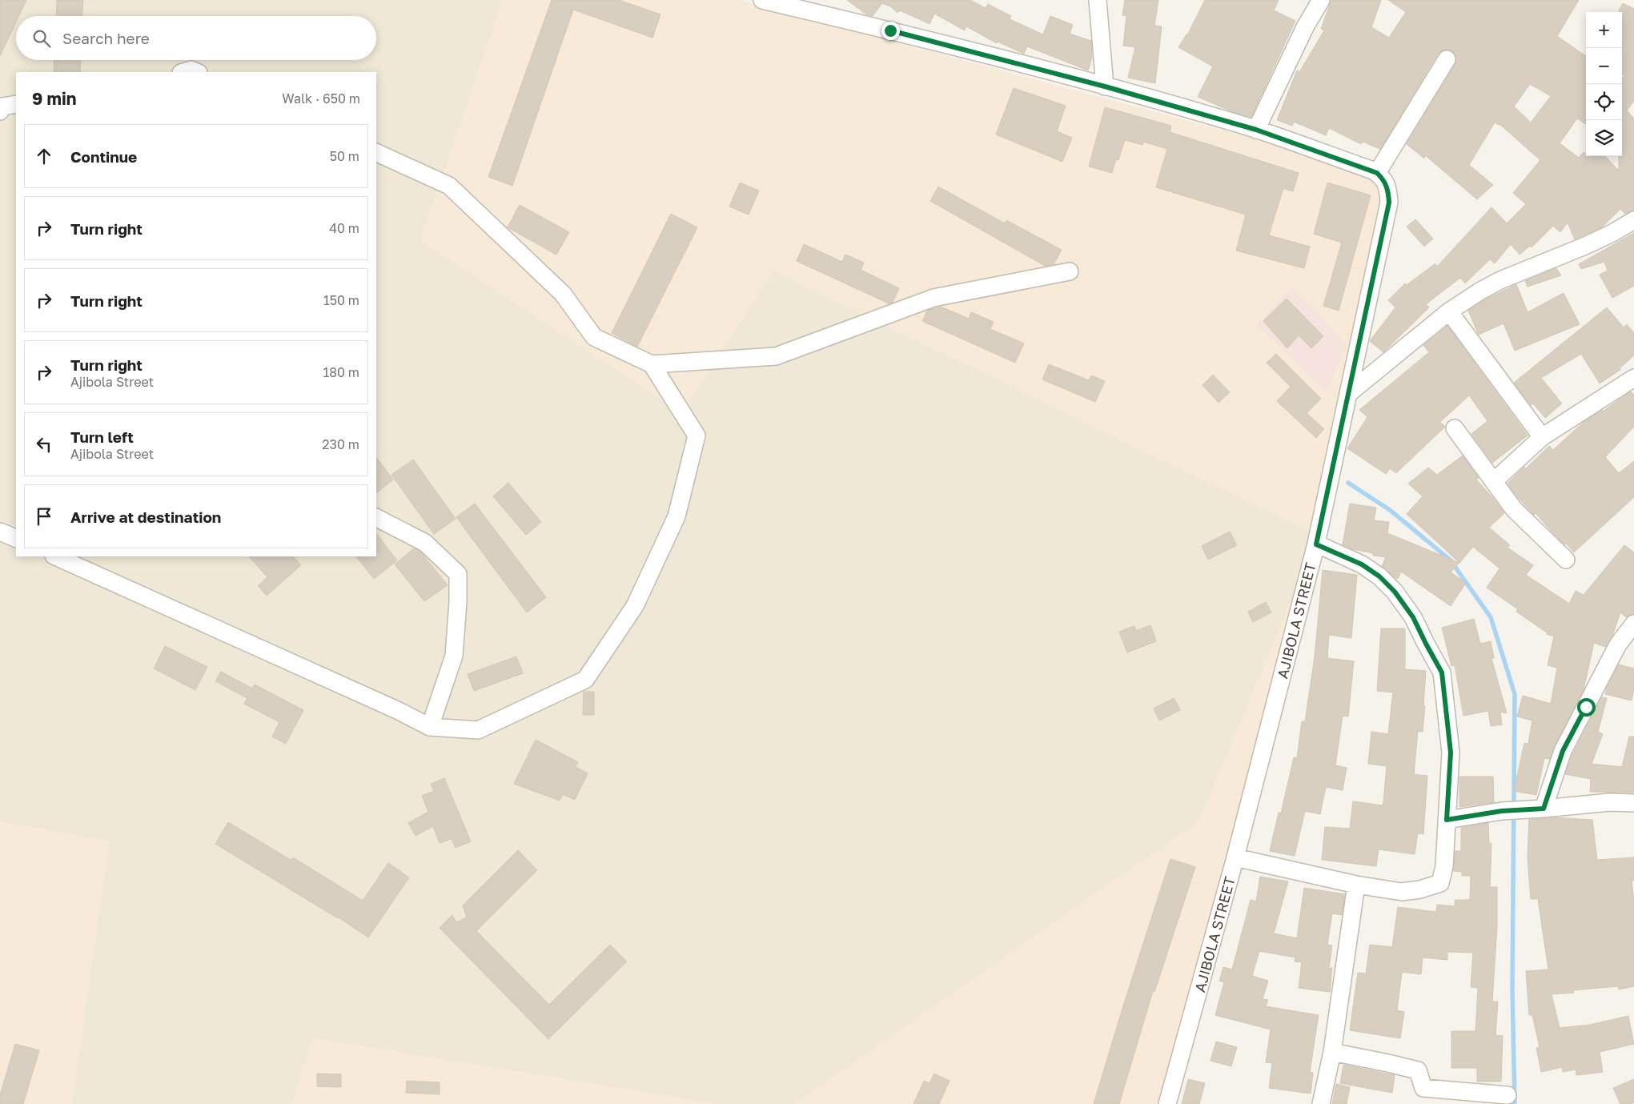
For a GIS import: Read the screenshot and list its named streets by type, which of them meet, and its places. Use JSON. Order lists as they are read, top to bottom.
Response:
{
  "streets": {
    "street": ["AJIBOLA STREET"]
  },
  "page": {
    "map_buttons": ["+", "−"],
    "search": "Search here",
    "heading": ["9 min", "Walk · 650 m"],
    "list": [
      ["Continue", "50 m"],
      ["Turn right", "40 m"],
      ["Turn right", "150 m"],
      ["Turn right", "Ajibola Street", "180 m"],
      ["Turn left", "Ajibola Street", "230 m"],
      "Arrive at destination"
    ]
  }
}
